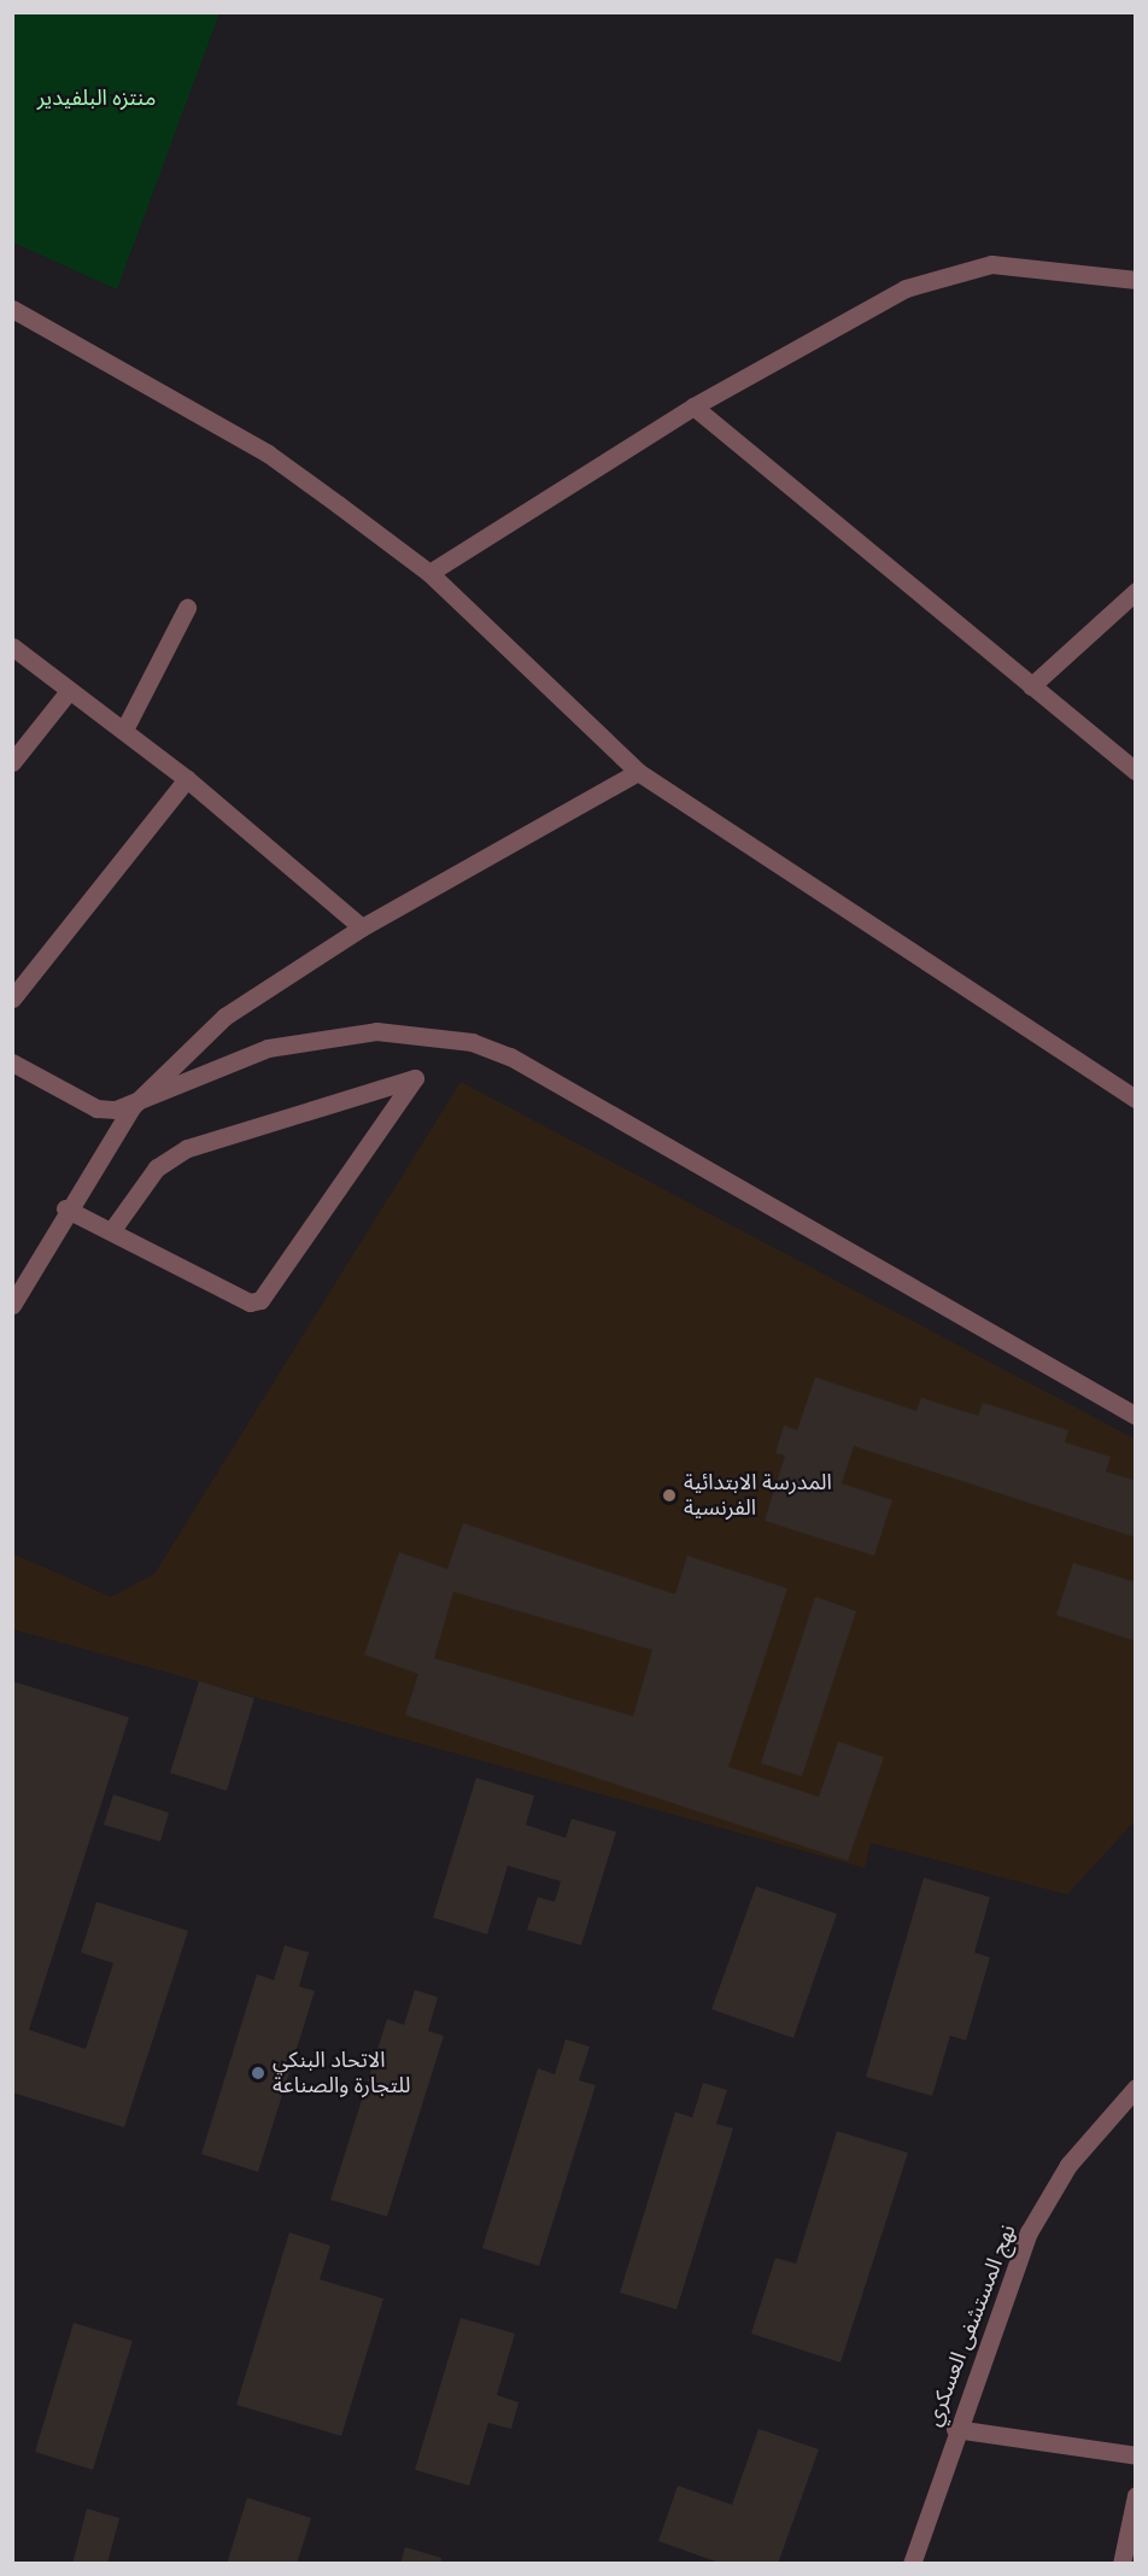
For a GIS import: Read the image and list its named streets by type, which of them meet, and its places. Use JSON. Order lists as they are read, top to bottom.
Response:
{
  "streets": {
    "street": ["نهج المستشفى العسكري"]
  },
  "parks": ["منتزه البلفيدير"],
  "places": ["المدرسة الابتدائية الفرنسية", "الاتحاد البنكي للتجارة والصناعة"]
}
